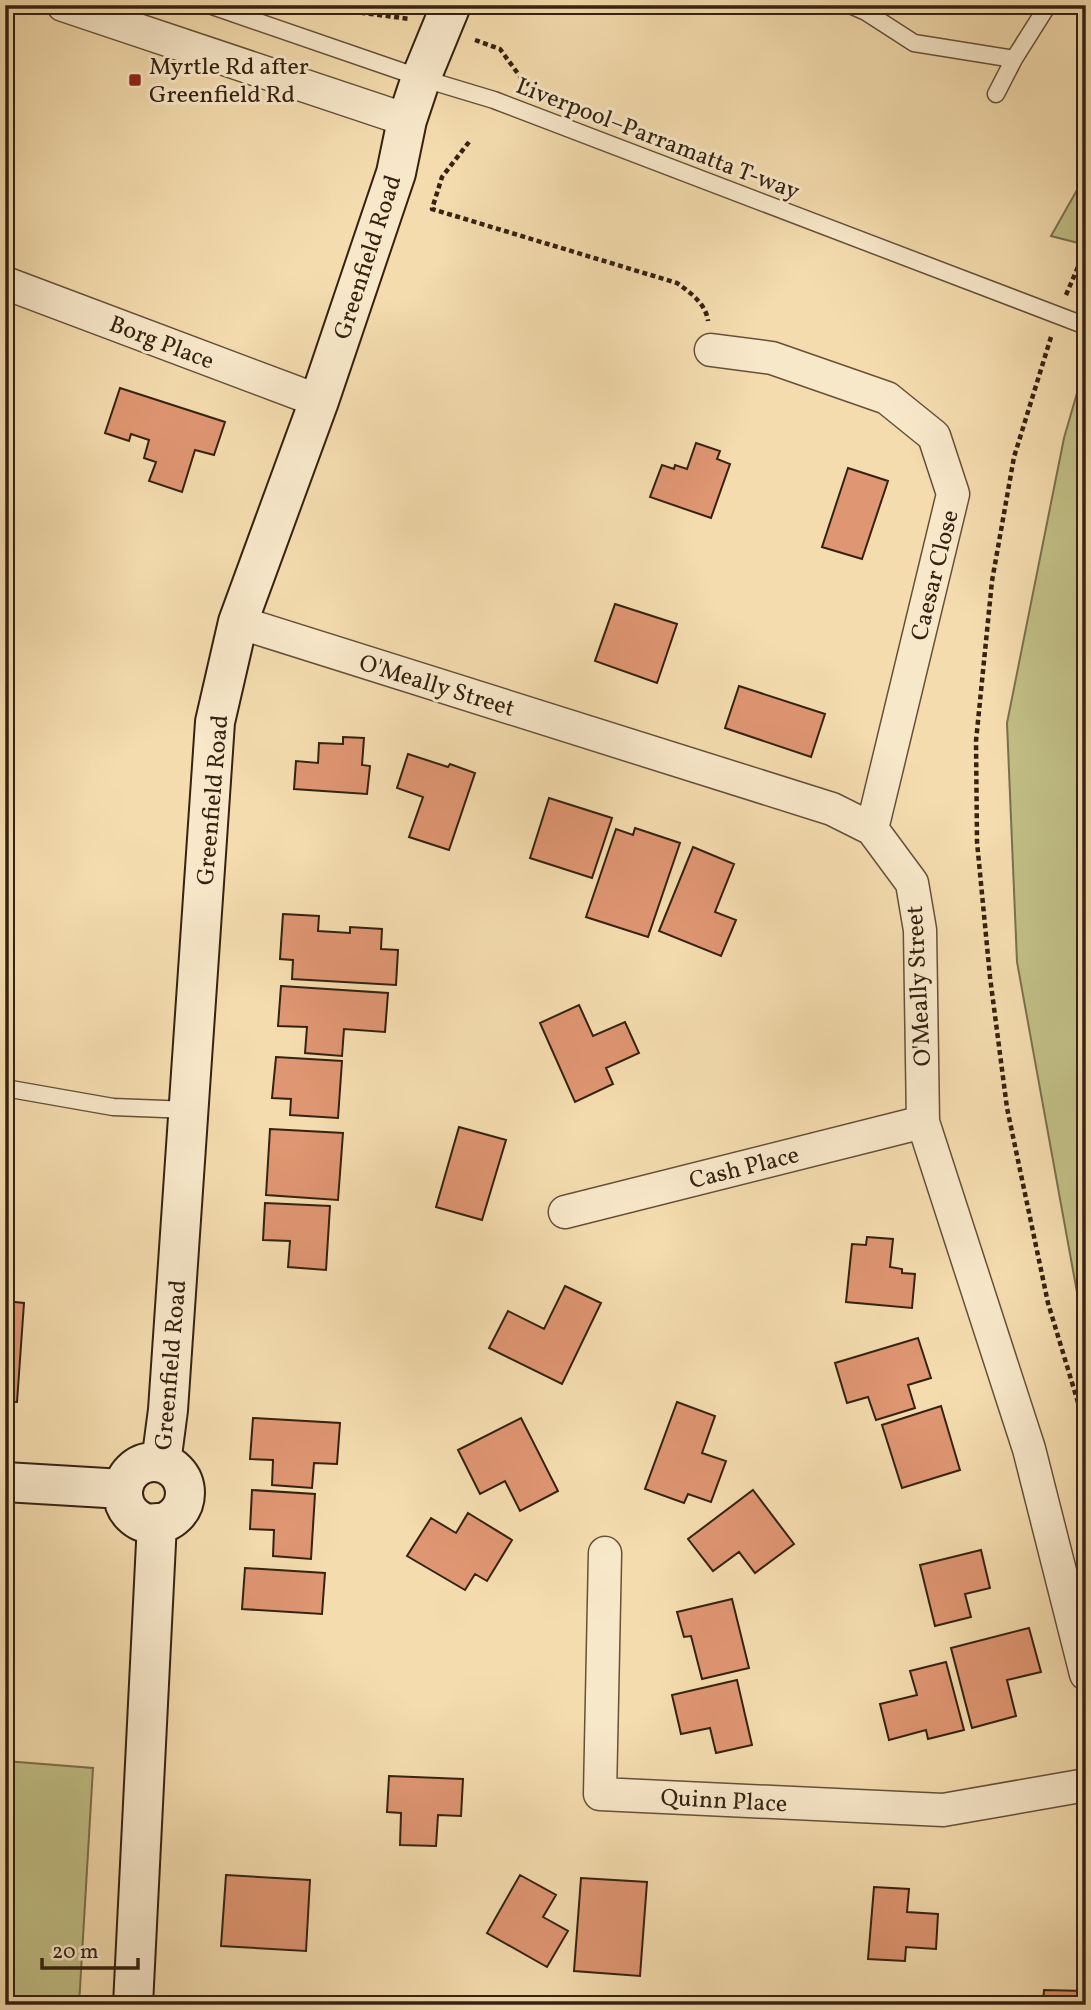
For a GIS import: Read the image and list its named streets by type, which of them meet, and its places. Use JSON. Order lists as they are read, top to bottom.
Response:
{
  "streets": {
    "street": [
      "Greenfield Road",
      "Borg Place",
      "Caesar Close",
      "O'Meally Street",
      "Cash Place",
      "Quinn Place"
    ],
    "lane": ["Liverpool–Parramatta T-way"]
  },
  "crossings": [
    ["Liverpool–Parramatta T-way", "Greenfield Road"],
    ["Greenfield Road", "Borg Place"],
    ["Greenfield Road", "O'Meally Street"],
    ["Caesar Close", "O'Meally Street"],
    ["O'Meally Street", "Cash Place"]
  ],
  "places": {
    "transit": ["Myrtle Rd after Greenfield Rd"]
  },
  "scale_bar": "20 m"
}
